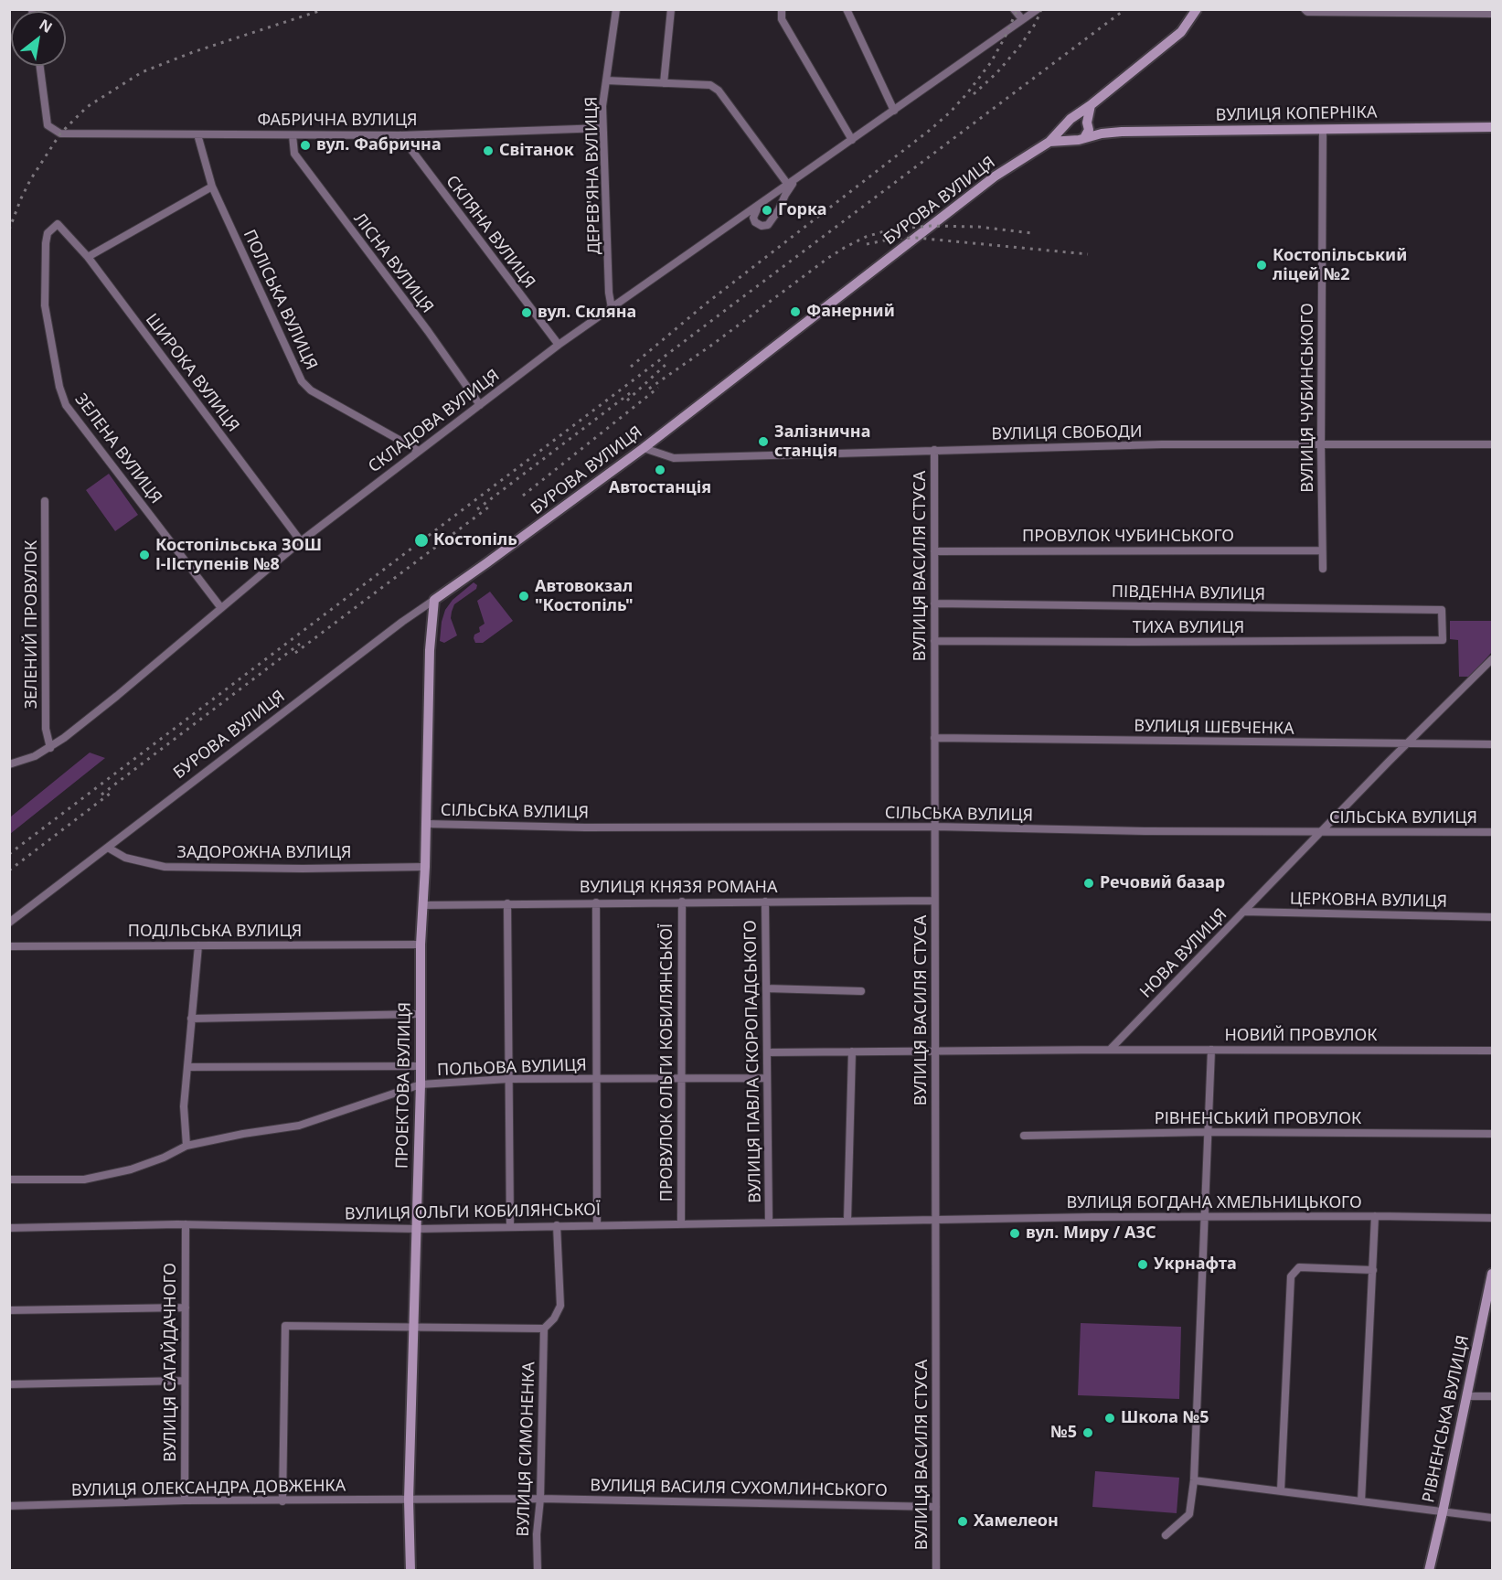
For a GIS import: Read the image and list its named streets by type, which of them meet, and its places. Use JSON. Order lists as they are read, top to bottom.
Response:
{
  "streets": {
    "main road": [
      "ВУЛИЦЯ КОПЕРНІКА",
      "БУРОВА ВУЛИЦЯ",
      "ПРОЕКТОВА ВУЛИЦЯ",
      "РІВНЕНСЬКА ВУЛИЦЯ"
    ],
    "street": [
      "ФАБРИЧНА ВУЛИЦЯ",
      "ДЕРЕВ'ЯНА ВУЛИЦЯ",
      "СКЛЯНА ВУЛИЦЯ",
      "ЛІСНА ВУЛИЦЯ",
      "ПОЛІСЬКА ВУЛИЦЯ",
      "ШИРОКА ВУЛИЦЯ",
      "ВУЛИЦЯ ЧУБИНСЬКОГО",
      "СКЛАДОВА ВУЛИЦЯ",
      "ВУЛИЦЯ СВОБОДИ",
      "ЗЕЛЕНА ВУЛИЦЯ",
      "ПРОВУЛОК ЧУБИНСЬКОГО",
      "ВУЛИЦЯ ВАСИЛЯ СТУСА",
      "ПІВДЕННА ВУЛИЦЯ",
      "ЗЕЛЕНИЙ ПРОВУЛОК",
      "ТИХА ВУЛИЦЯ",
      "ВУЛИЦЯ ШЕВЧЕНКА",
      "СІЛЬСЬКА ВУЛИЦЯ",
      "ЗАДОРОЖНА ВУЛИЦЯ",
      "ВУЛИЦЯ КНЯЗЯ РОМАНА",
      "ЦЕРКОВНА ВУЛИЦЯ",
      "ПОДІЛЬСЬКА ВУЛИЦЯ",
      "НОВА ВУЛИЦЯ",
      "НОВИЙ ПРОВУЛОК",
      "ВУЛИЦЯ ПАВЛА СКОРОПАДСЬКОГО",
      "ПРОВУЛОК ОЛЬГИ КОБИЛЯНСЬКОЇ",
      "ПОЛЬОВА ВУЛИЦЯ",
      "РІВНЕНСЬКИЙ ПРОВУЛОК",
      "ВУЛИЦЯ БОГДАНА ХМЕЛЬНИЦЬКОГО",
      "ВУЛИЦЯ ОЛЬГИ КОБИЛЯНСЬКОЇ",
      "ВУЛИЦЯ САГАЙДАЧНОГО",
      "ВУЛИЦЯ СИМОНЕНКА",
      "ВУЛИЦЯ ОЛЕКСАНДРА ДОВЖЕНКА",
      "ВУЛИЦЯ ВАСИЛЯ СУХОМЛИНСЬКОГО"
    ]
  },
  "crossings": [
    ["ВУЛИЦЯ КОПЕРНІКА", "ВУЛИЦЯ ЧУБИНСЬКОГО"],
    ["ФАБРИЧНА ВУЛИЦЯ", "ДЕРЕВ'ЯНА ВУЛИЦЯ"],
    ["ФАБРИЧНА ВУЛИЦЯ", "СКЛЯНА ВУЛИЦЯ"],
    ["ФАБРИЧНА ВУЛИЦЯ", "ЛІСНА ВУЛИЦЯ"],
    ["ФАБРИЧНА ВУЛИЦЯ", "ПОЛІСЬКА ВУЛИЦЯ"],
    ["ДЕРЕВ'ЯНА ВУЛИЦЯ", "СКЛАДОВА ВУЛИЦЯ"],
    ["БУРОВА ВУЛИЦЯ", "ВУЛИЦЯ СВОБОДИ"],
    ["БУРОВА ВУЛИЦЯ", "ЗАДОРОЖНА ВУЛИЦЯ"],
    ["БУРОВА ВУЛИЦЯ", "ПРОЕКТОВА ВУЛИЦЯ"],
    ["СКЛЯНА ВУЛИЦЯ", "СКЛАДОВА ВУЛИЦЯ"],
    ["ЛІСНА ВУЛИЦЯ", "СКЛАДОВА ВУЛИЦЯ"],
    ["ПОЛІСЬКА ВУЛИЦЯ", "СКЛАДОВА ВУЛИЦЯ"],
    ["ШИРОКА ВУЛИЦЯ", "СКЛАДОВА ВУЛИЦЯ"],
    ["ШИРОКА ВУЛИЦЯ", "ЗЕЛЕНА ВУЛИЦЯ"],
    ["ВУЛИЦЯ ЧУБИНСЬКОГО", "ВУЛИЦЯ СВОБОДИ"],
    ["ВУЛИЦЯ ЧУБИНСЬКОГО", "ПРОВУЛОК ЧУБИНСЬКОГО"],
    ["СКЛАДОВА ВУЛИЦЯ", "ЗЕЛЕНА ВУЛИЦЯ"],
    ["СКЛАДОВА ВУЛИЦЯ", "ЗЕЛЕНИЙ ПРОВУЛОК"],
    ["ВУЛИЦЯ СВОБОДИ", "ВУЛИЦЯ ВАСИЛЯ СТУСА"],
    ["ПРОВУЛОК ЧУБИНСЬКОГО", "ВУЛИЦЯ ВАСИЛЯ СТУСА"],
    ["ВУЛИЦЯ ВАСИЛЯ СТУСА", "ПІВДЕННА ВУЛИЦЯ"],
    ["ВУЛИЦЯ ВАСИЛЯ СТУСА", "ТИХА ВУЛИЦЯ"],
    ["ВУЛИЦЯ ВАСИЛЯ СТУСА", "ВУЛИЦЯ ШЕВЧЕНКА"],
    ["ВУЛИЦЯ ВАСИЛЯ СТУСА", "СІЛЬСЬКА ВУЛИЦЯ"],
    ["ВУЛИЦЯ ВАСИЛЯ СТУСА", "ВУЛИЦЯ КНЯЗЯ РОМАНА"],
    ["ВУЛИЦЯ ВАСИЛЯ СТУСА", "ВУЛИЦЯ БОГДАНА ХМЕЛЬНИЦЬКОГО"],
    ["ВУЛИЦЯ ВАСИЛЯ СТУСА", "ВУЛИЦЯ ОЛЬГИ КОБИЛЯНСЬКОЇ"],
    ["ВУЛИЦЯ ВАСИЛЯ СТУСА", "ВУЛИЦЯ ВАСИЛЯ СУХОМЛИНСЬКОГО"],
    ["ПІВДЕННА ВУЛИЦЯ", "ТИХА ВУЛИЦЯ"],
    ["ВУЛИЦЯ ШЕВЧЕНКА", "НОВА ВУЛИЦЯ"],
    ["СІЛЬСЬКА ВУЛИЦЯ", "НОВА ВУЛИЦЯ"],
    ["СІЛЬСЬКА ВУЛИЦЯ", "ПРОЕКТОВА ВУЛИЦЯ"],
    ["ЗАДОРОЖНА ВУЛИЦЯ", "ПРОЕКТОВА ВУЛИЦЯ"],
    ["ВУЛИЦЯ КНЯЗЯ РОМАНА", "ВУЛИЦЯ ПАВЛА СКОРОПАДСЬКОГО"],
    ["ВУЛИЦЯ КНЯЗЯ РОМАНА", "ПРОВУЛОК ОЛЬГИ КОБИЛЯНСЬКОЇ"],
    ["ВУЛИЦЯ КНЯЗЯ РОМАНА", "ПРОЕКТОВА ВУЛИЦЯ"],
    ["ЦЕРКОВНА ВУЛИЦЯ", "НОВА ВУЛИЦЯ"],
    ["ПОДІЛЬСЬКА ВУЛИЦЯ", "ПРОЕКТОВА ВУЛИЦЯ"],
    ["НОВА ВУЛИЦЯ", "НОВИЙ ПРОВУЛОК"],
    ["ВУЛИЦЯ ПАВЛА СКОРОПАДСЬКОГО", "ПОЛЬОВА ВУЛИЦЯ"],
    ["ВУЛИЦЯ ПАВЛА СКОРОПАДСЬКОГО", "ВУЛИЦЯ ОЛЬГИ КОБИЛЯНСЬКОЇ"],
    ["ПРОВУЛОК ОЛЬГИ КОБИЛЯНСЬКОЇ", "ПОЛЬОВА ВУЛИЦЯ"],
    ["ПРОВУЛОК ОЛЬГИ КОБИЛЯНСЬКОЇ", "ВУЛИЦЯ ОЛЬГИ КОБИЛЯНСЬКОЇ"],
    ["ПОЛЬОВА ВУЛИЦЯ", "ПРОЕКТОВА ВУЛИЦЯ"],
    ["ПРОЕКТОВА ВУЛИЦЯ", "ВУЛИЦЯ ОЛЬГИ КОБИЛЯНСЬКОЇ"],
    ["ПРОЕКТОВА ВУЛИЦЯ", "ВУЛИЦЯ ОЛЕКСАНДРА ДОВЖЕНКА"],
    ["ПРОЕКТОВА ВУЛИЦЯ", "ВУЛИЦЯ ВАСИЛЯ СУХОМЛИНСЬКОГО"],
    ["ВУЛИЦЯ БОГДАНА ХМЕЛЬНИЦЬКОГО", "ВУЛИЦЯ ОЛЬГИ КОБИЛЯНСЬКОЇ"],
    ["ВУЛИЦЯ ОЛЬГИ КОБИЛЯНСЬКОЇ", "ВУЛИЦЯ САГАЙДАЧНОГО"],
    ["ВУЛИЦЯ САГАЙДАЧНОГО", "ВУЛИЦЯ ОЛЕКСАНДРА ДОВЖЕНКА"],
    ["ВУЛИЦЯ СИМОНЕНКА", "ВУЛИЦЯ ВАСИЛЯ СУХОМЛИНСЬКОГО"],
    ["ВУЛИЦЯ ОЛЕКСАНДРА ДОВЖЕНКА", "ВУЛИЦЯ ВАСИЛЯ СУХОМЛИНСЬКОГО"]
  ],
  "places": [
    "вул. Фабрична",
    "Світанок",
    "Горка",
    "Костопільський ліцей №2",
    "Фанерний",
    "вул. Скляна",
    "Залізнична станція",
    "Автостанція",
    "Костопіль",
    "Костопільська ЗОШ І-ІІступенів №8",
    "Автовокзал \"Костопіль\"",
    "Речовий базар",
    "вул. Миру / АЗС",
    "Укрнафта",
    "Школа №5",
    "№5",
    "Хамелеон"
  ],
  "north": "top right"
}
